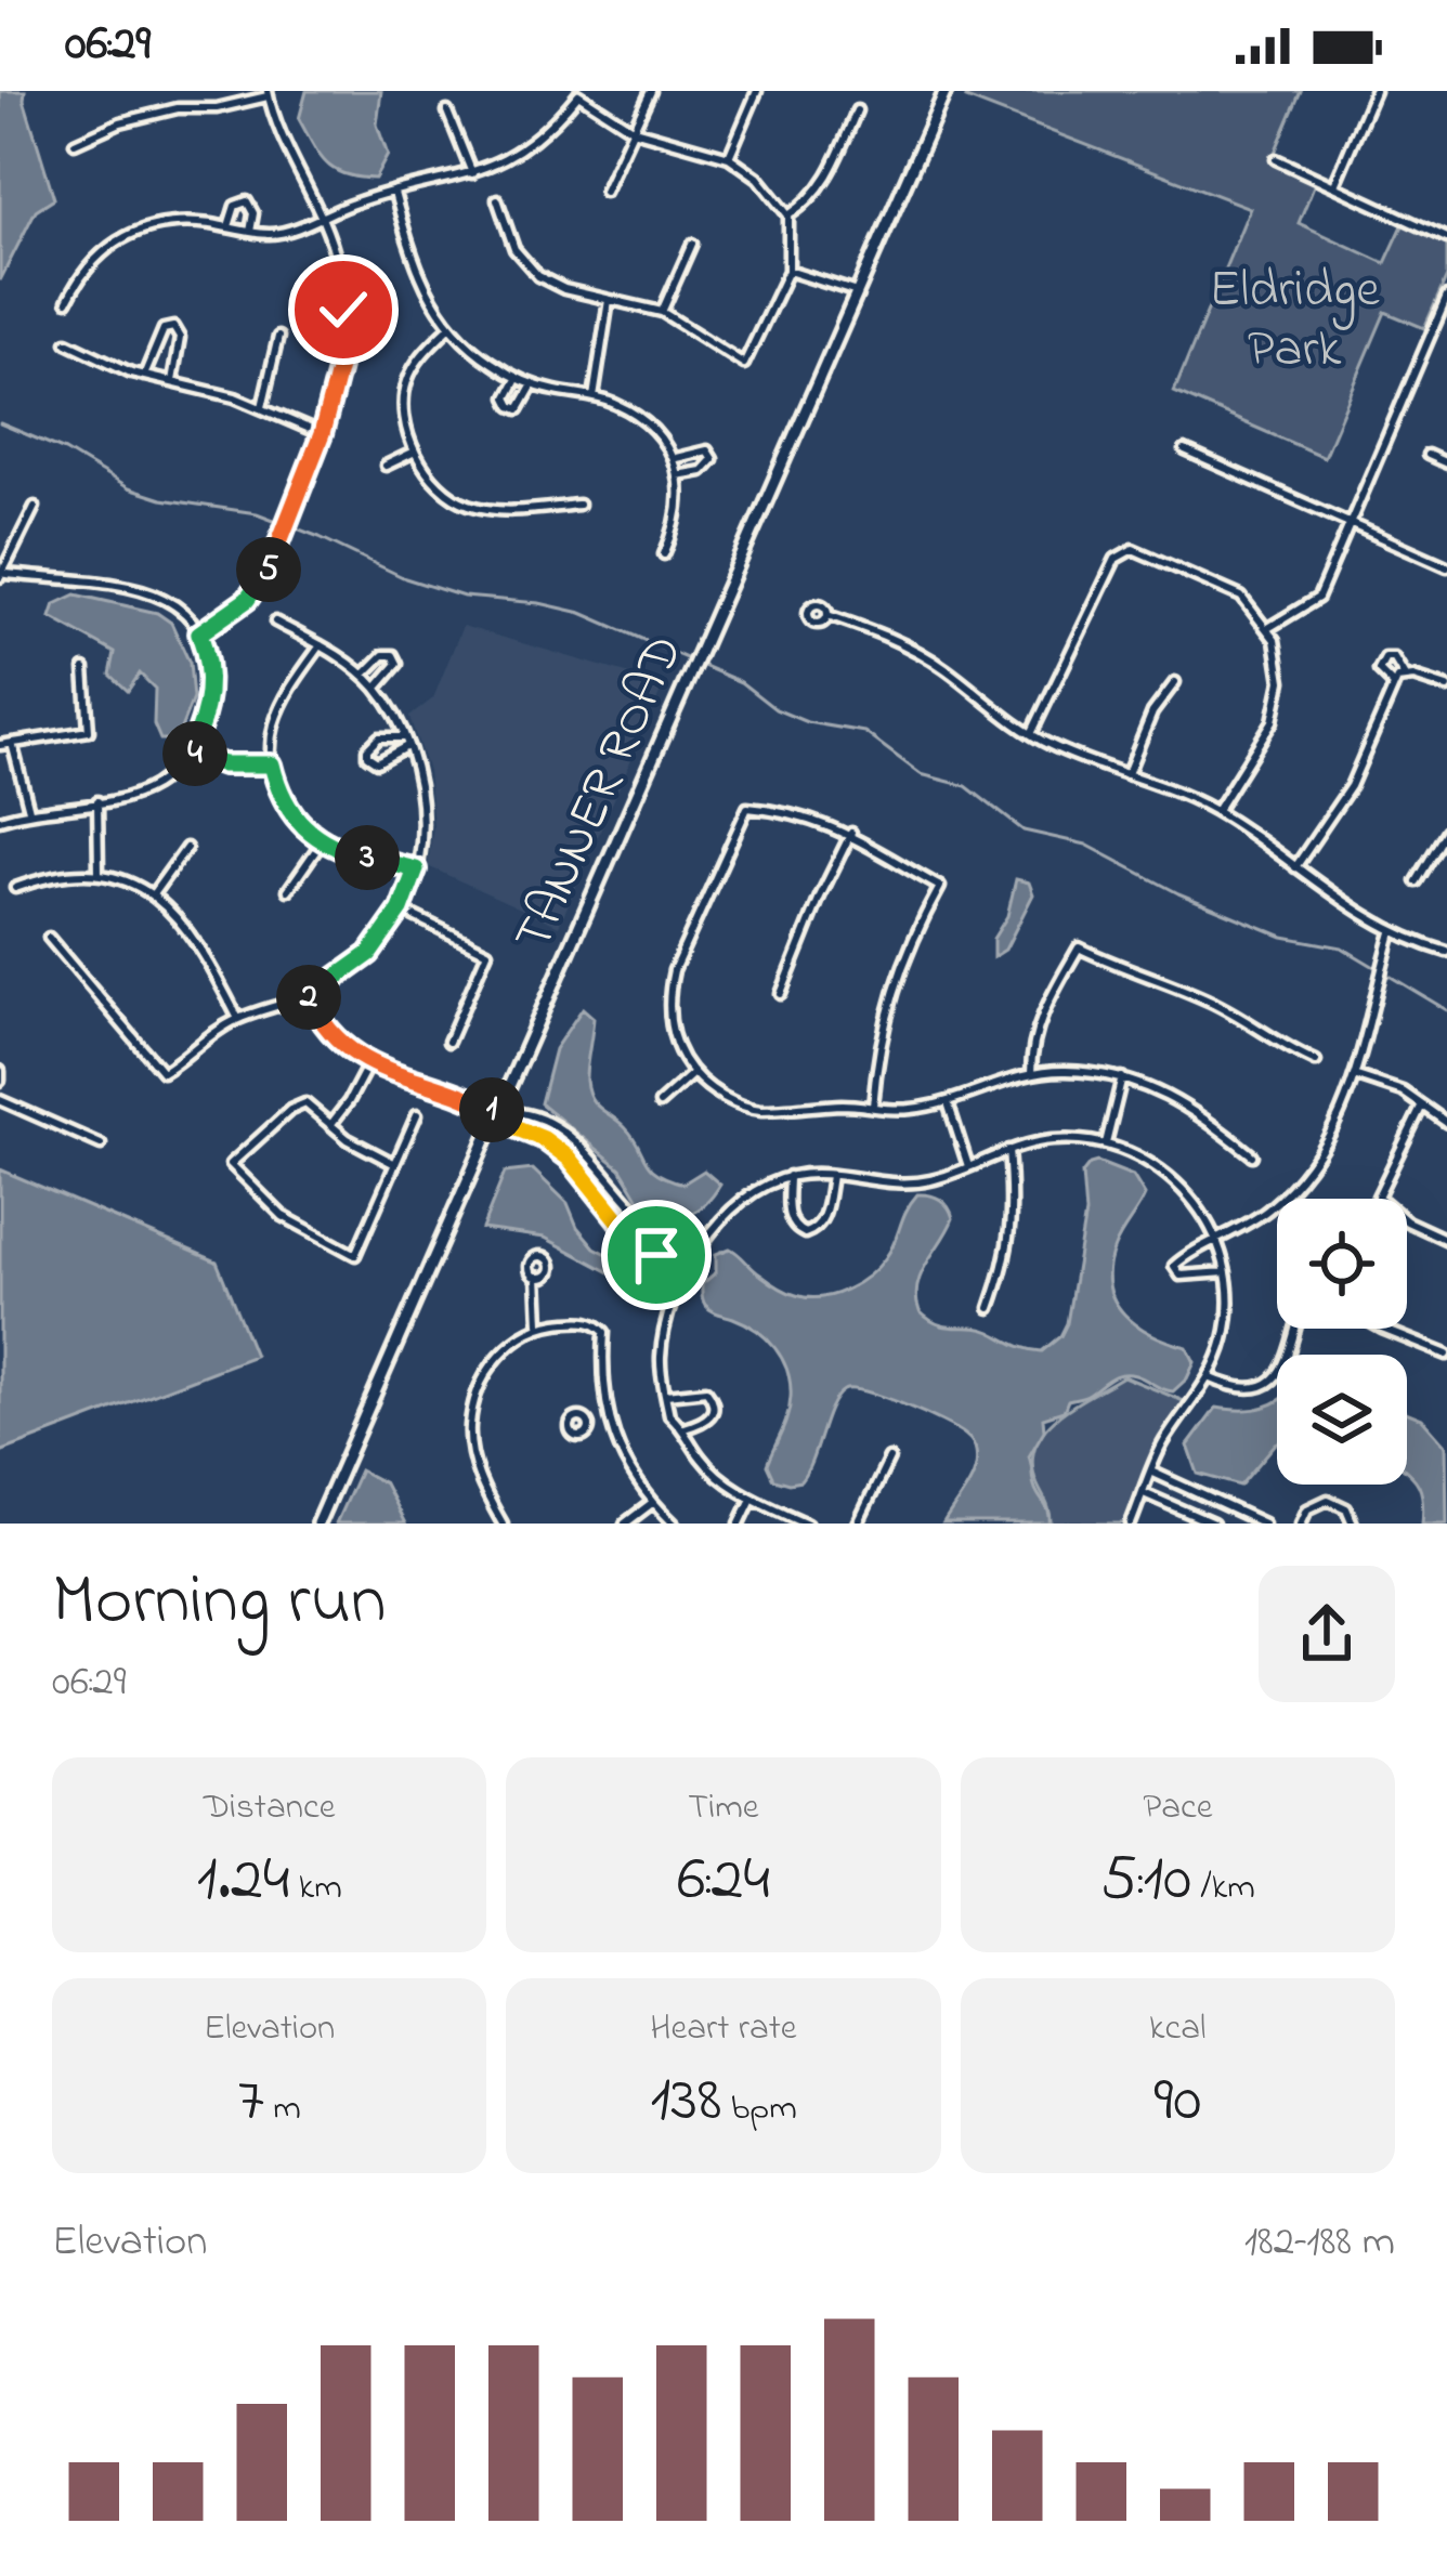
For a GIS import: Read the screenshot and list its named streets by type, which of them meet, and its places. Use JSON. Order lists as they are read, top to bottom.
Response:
{
  "streets": {
    "main road": ["TANNER ROAD"]
  },
  "parks": ["Eldridge Park"],
  "page": {
    "status": "06:29",
    "pins": [
      "5",
      "4",
      "3",
      "2",
      "1"
    ],
    "heading": ["Morning run", "06:29"],
    "stats": [
      ["Distance", "1.24 km"],
      ["Time", "6:24"],
      ["Pace", "5:10 /km"],
      ["Elevation", "7 m"],
      ["Heart rate", "138 bpm"],
      ["kcal", "90"]
    ],
    "chart": ["Elevation", "182–188 m"]
  }
}
